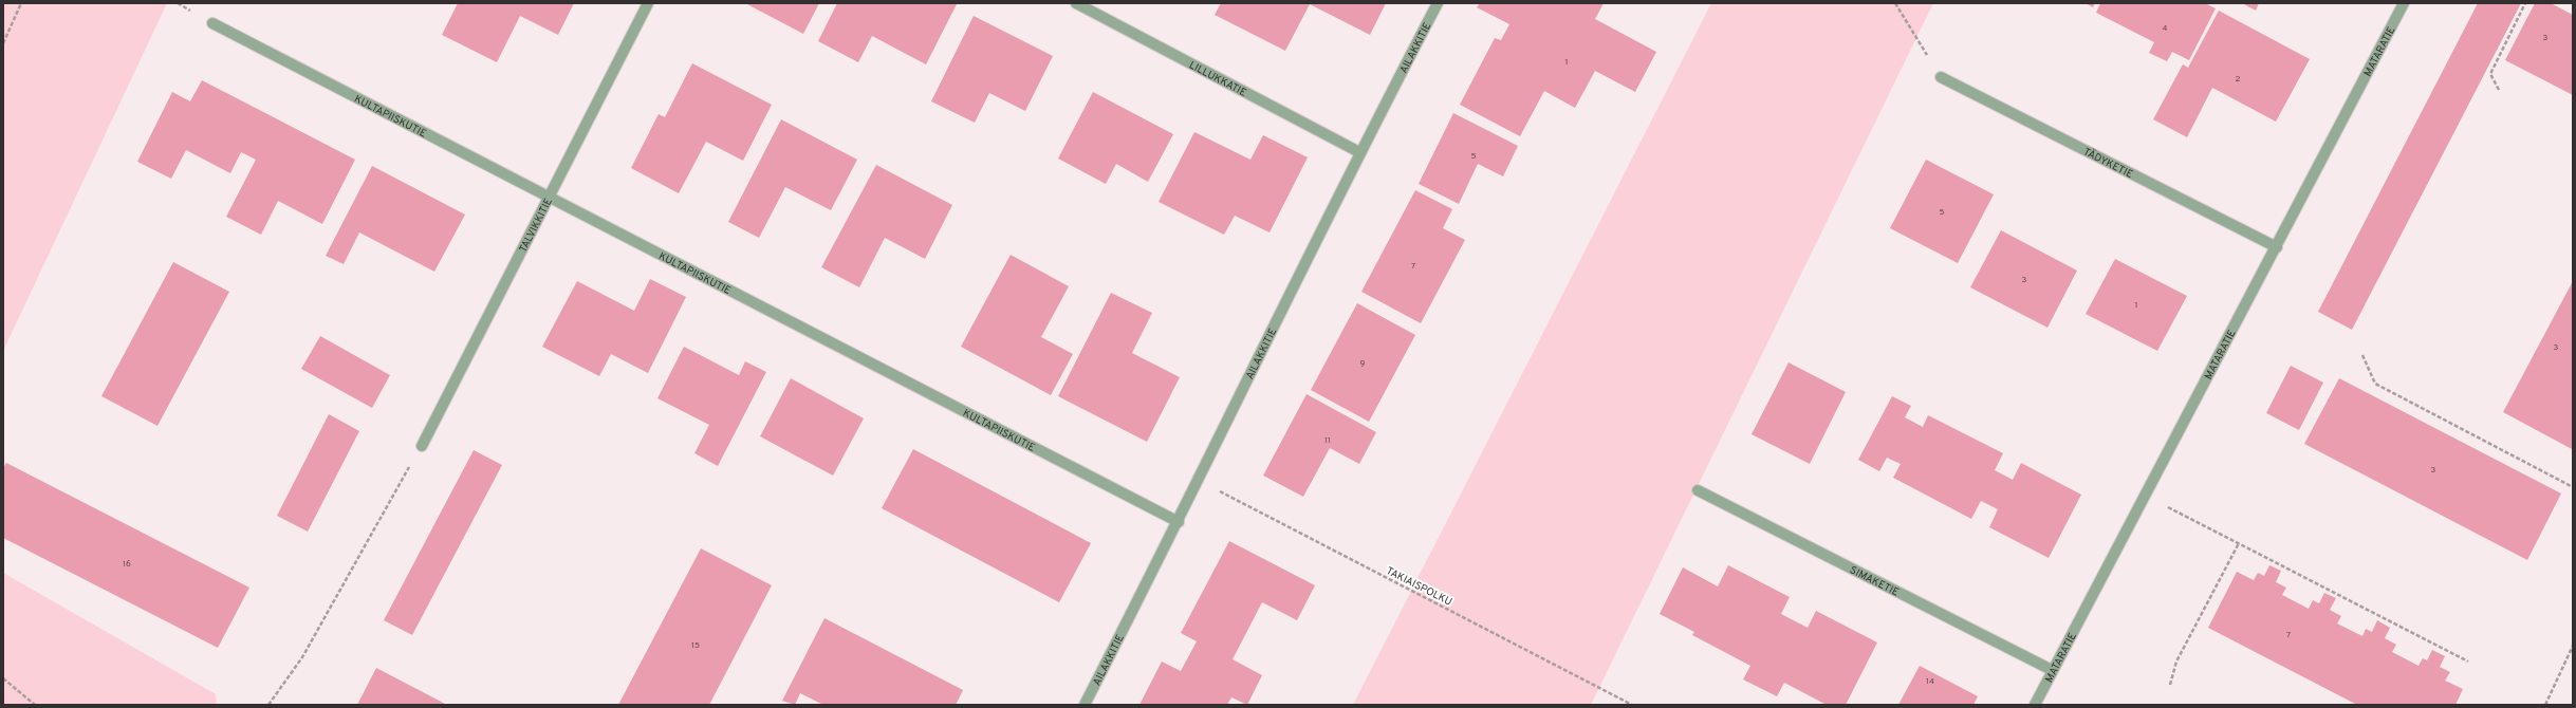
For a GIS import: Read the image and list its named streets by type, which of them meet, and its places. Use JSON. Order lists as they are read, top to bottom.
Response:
{
  "streets": {
    "street": [
      "AILAKKITIE",
      "MATARATIE",
      "LILLUKKATIE",
      "KULTAPIISKUTIE",
      "TÄDYKETIE",
      "TALVIKKITIE",
      "SIMAKETIE"
    ],
    "path": ["TAKIAISPOLKU"]
  },
  "crossings": [
    ["AILAKKITIE", "LILLUKKATIE"],
    ["AILAKKITIE", "KULTAPIISKUTIE"],
    ["AILAKKITIE", "TAKIAISPOLKU"],
    ["MATARATIE", "TÄDYKETIE"],
    ["MATARATIE", "SIMAKETIE"],
    ["KULTAPIISKUTIE", "TALVIKKITIE"]
  ],
  "house_numbers": [
    "4",
    "3",
    "1",
    "2",
    "5",
    "5",
    "7",
    "3",
    "1",
    "3",
    "9",
    "11",
    "3",
    "16",
    "7",
    "15",
    "14"
  ]
}
